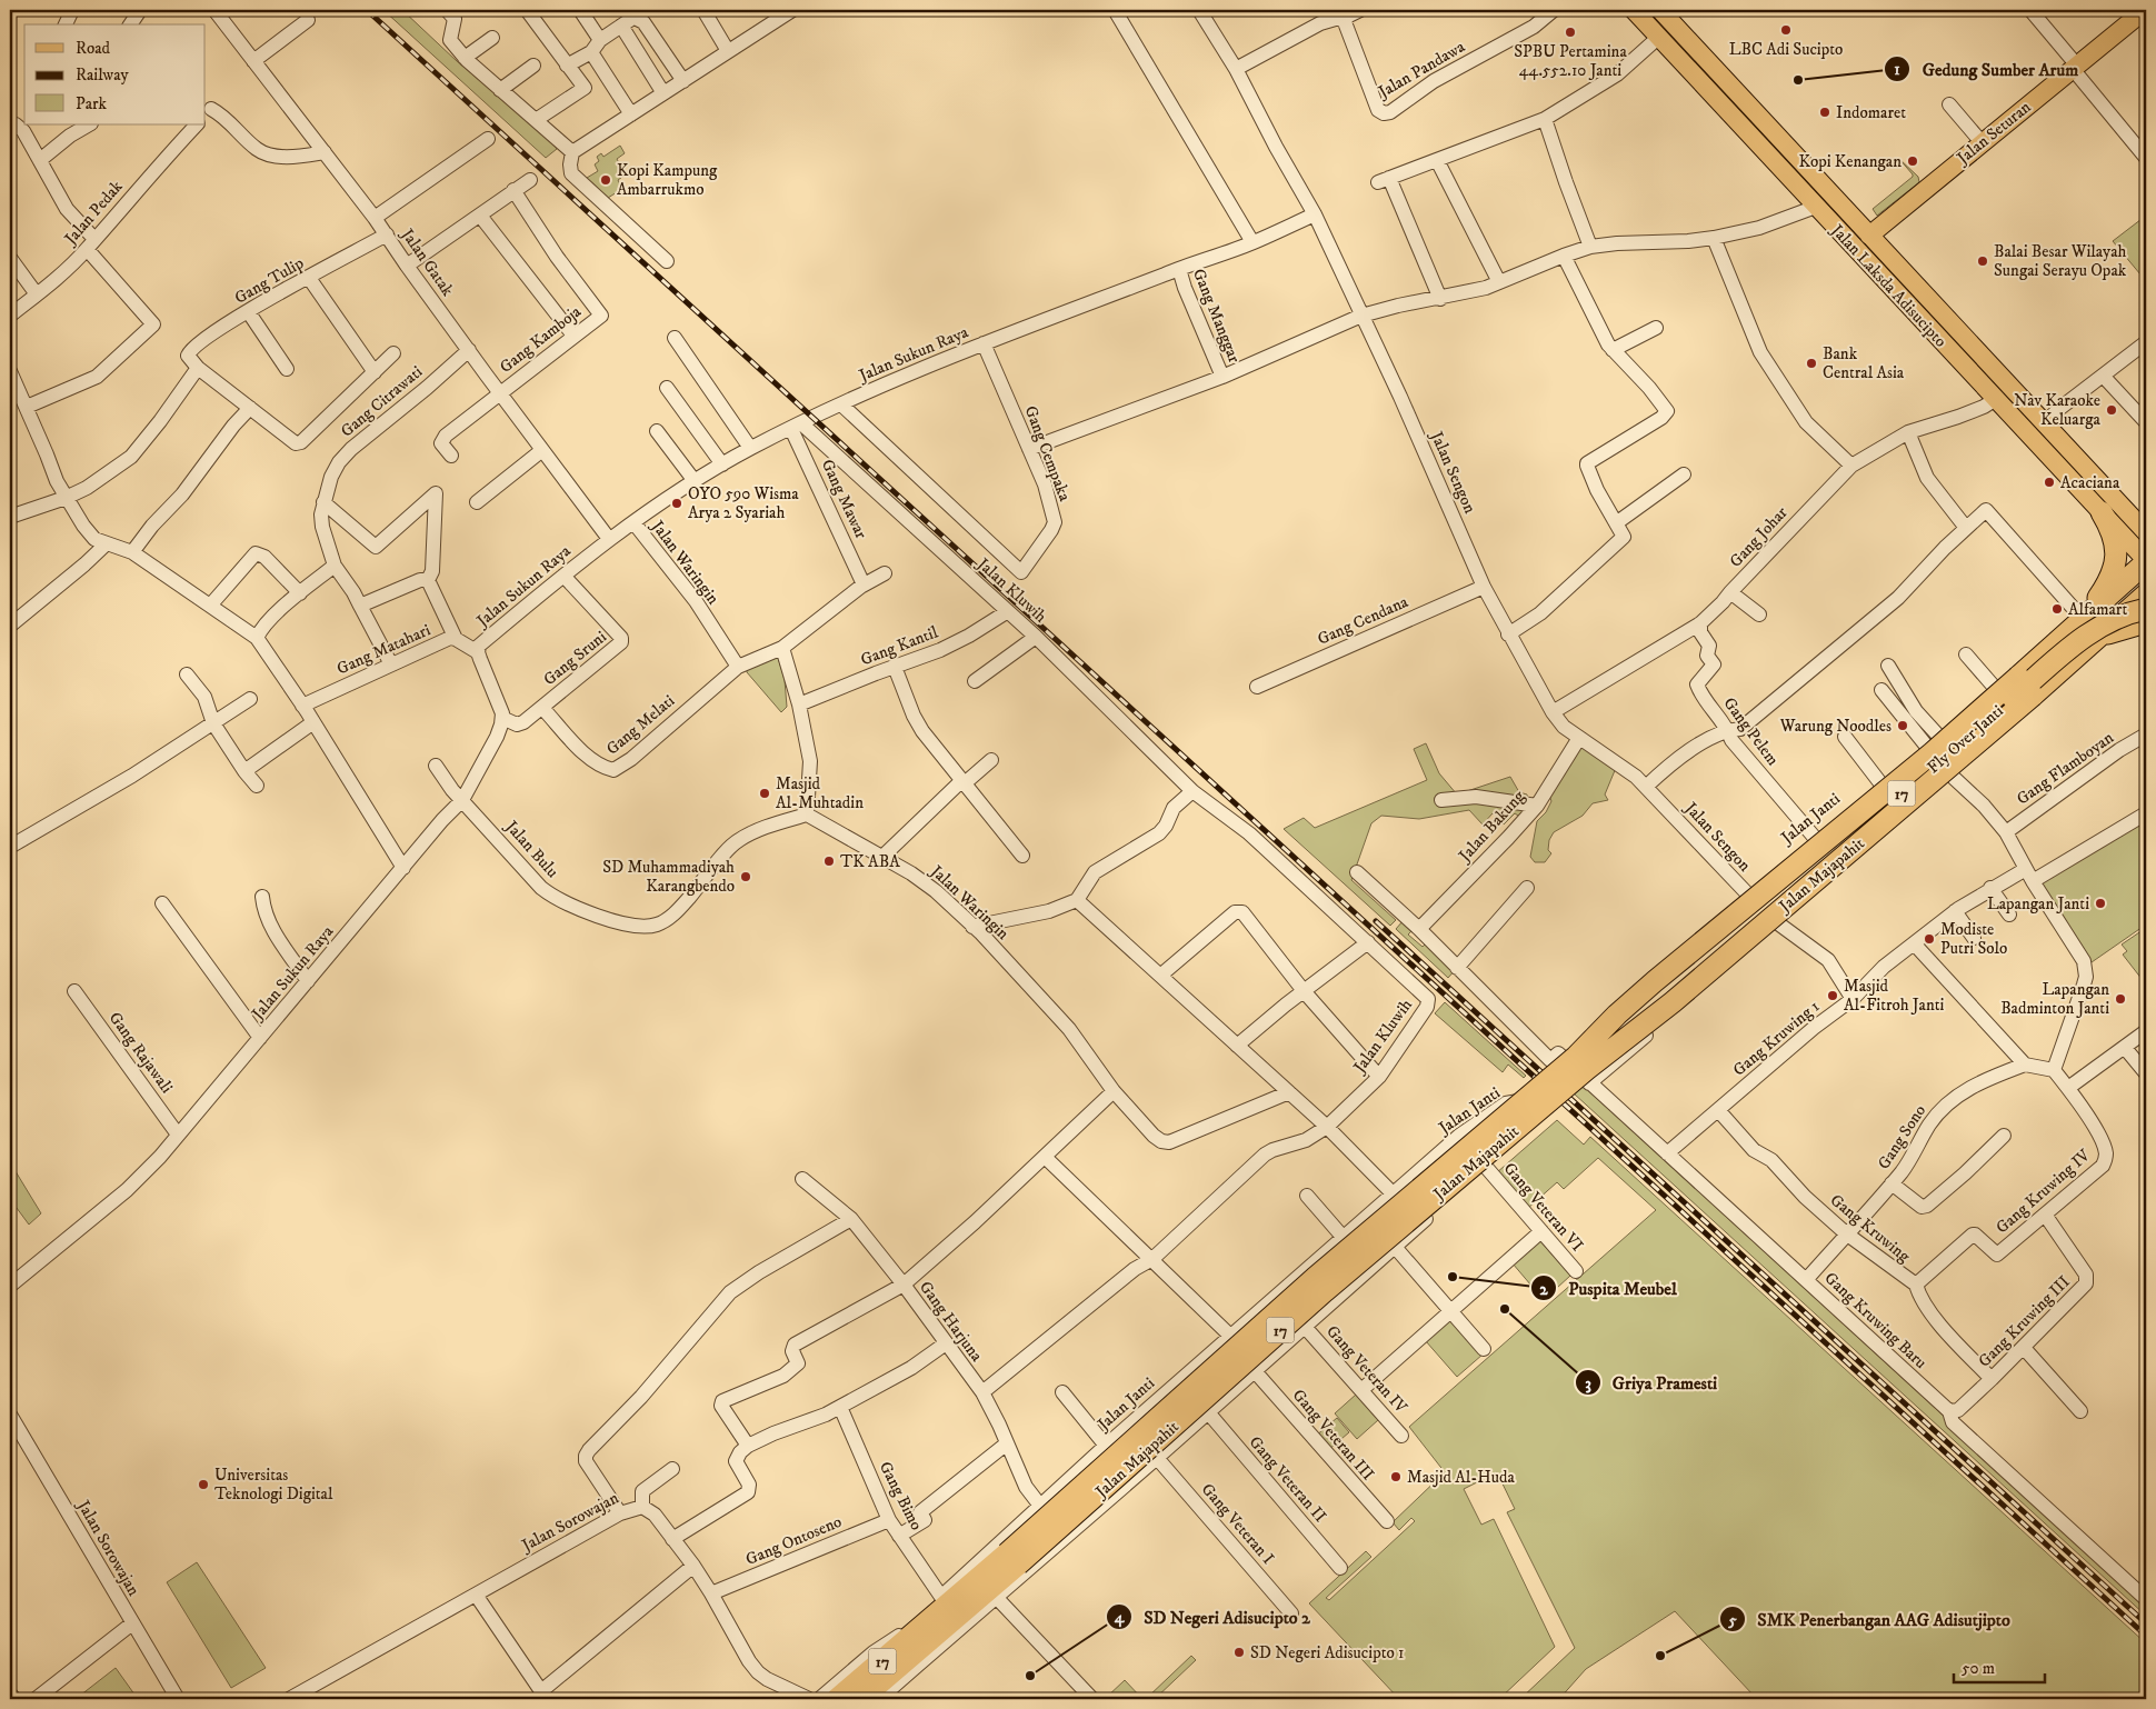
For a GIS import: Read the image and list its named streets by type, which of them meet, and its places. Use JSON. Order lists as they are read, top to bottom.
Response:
{
  "streets": {
    "highway": ["Fly Over Janti", "17", "Jalan Majapahit"],
    "main road": ["Jalan Seturan", "Jalan Laksda Adisucipto"],
    "street": [
      "Jalan Pandawa",
      "Jalan Pedak",
      "Jalan Gatak",
      "Gang Tulip",
      "Gang Manggar",
      "Gang Kamboja",
      "Jalan Sukun Raya",
      "Gang Citrawati",
      "Gang Cempaka",
      "Jalan Sengon",
      "Gang Mawar",
      "Gang Johar",
      "Jalan Waringin",
      "Jalan Kluwih",
      "Gang Cendana",
      "Gang Kantil",
      "Gang Matahari",
      "Gang Sruni",
      "Gang Melati",
      "Gang Pelem",
      "Gang Flamboyan",
      "Jalan Janti",
      "Jalan Bakung",
      "Jalan Bulu",
      "Gang Kruwing 1",
      "Gang Rajawali",
      "Gang Sono",
      "Gang Kruwing IV",
      "Gang Veteran VI",
      "Gang Kruwing",
      "Gang Kruwing Baru",
      "Gang Harjuna",
      "Gang Kruwing III",
      "Gang Veteran IV",
      "Gang Veteran III",
      "Gang Veteran II",
      "Gang Bimo",
      "Jalan Sorowajan",
      "Gang Veteran I",
      "Gang Ontoseno"
    ]
  },
  "crossings": [
    ["Jalan Seturan", "Jalan Laksda Adisucipto"],
    ["Jalan Gatak", "Gang Tulip"],
    ["Jalan Gatak", "Gang Kamboja"],
    ["Jalan Gatak", "Jalan Sukun Raya"],
    ["Jalan Gatak", "Gang Citrawati"],
    ["Jalan Laksda Adisucipto", "Gang Johar"],
    ["Jalan Laksda Adisucipto", "Jalan Majapahit"],
    ["Gang Manggar", "Jalan Sukun Raya"],
    ["Jalan Sukun Raya", "Gang Cempaka"],
    ["Jalan Sukun Raya", "Jalan Sengon"],
    ["Jalan Sukun Raya", "Gang Mawar"],
    ["Jalan Sukun Raya", "Jalan Waringin"],
    ["Jalan Sukun Raya", "Jalan Kluwih"],
    ["Jalan Sukun Raya", "Gang Matahari"],
    ["Jalan Sukun Raya", "Gang Sruni"],
    ["Jalan Sukun Raya", "Jalan Bulu"],
    ["Jalan Sukun Raya", "Gang Rajawali"],
    ["Gang Citrawati", "Gang Matahari"],
    ["Jalan Sengon", "Gang Johar"],
    ["Jalan Sengon", "Gang Cendana"],
    ["Jalan Sengon", "Jalan Janti"],
    ["Jalan Sengon", "Jalan Bakung"],
    ["Gang Mawar", "Jalan Kluwih"],
    ["Gang Johar", "Gang Pelem"],
    ["Jalan Waringin", "Gang Melati"],
    ["Jalan Waringin", "Jalan Bulu"],
    ["Jalan Kluwih", "Gang Kantil"],
    ["Jalan Kluwih", "Gang Harjuna"],
    ["Gang Sruni", "Gang Melati"],
    ["Gang Pelem", "Jalan Janti"],
    ["Fly Over Janti", "Jalan Majapahit"],
    ["17", "Jalan Majapahit"],
    ["Jalan Janti", "Jalan Majapahit"],
    ["Jalan Janti", "Gang Veteran VI"],
    ["Jalan Janti", "Gang Kruwing Baru"],
    ["Jalan Janti", "Gang Harjuna"],
    ["Jalan Janti", "Gang Veteran IV"],
    ["Jalan Janti", "Gang Veteran III"],
    ["Jalan Janti", "Gang Veteran II"],
    ["Jalan Janti", "Gang Bimo"],
    ["Jalan Janti", "Gang Veteran I"],
    ["Jalan Majapahit", "Gang Kruwing Baru"],
    ["Gang Kruwing 1", "Gang Kruwing"],
    ["Gang Kruwing 1", "Gang Kruwing Baru"],
    ["Gang Sono", "Gang Kruwing"],
    ["Gang Sono", "Gang Kruwing Baru"],
    ["Gang Kruwing IV", "Gang Kruwing"],
    ["Gang Kruwing IV", "Gang Kruwing III"],
    ["Gang Kruwing", "Gang Kruwing III"],
    ["Gang Kruwing Baru", "Gang Kruwing III"],
    ["Gang Bimo", "Gang Ontoseno"],
    ["Jalan Sorowajan", "Gang Ontoseno"]
  ],
  "places": [
    "LBC Adi Sucipto",
    "SPBU Pertamina 44.552.10 Janti",
    "Gedung Sumber Arum",
    "Indomaret",
    "Kopi Kenangan",
    "Kopi Kampung Ambarrukmo",
    "Balai Besar Wilayah Sungai Serayu Opak",
    "Bank Central Asia",
    "Nav Karaoke Keluarga",
    "Acaciana",
    "OYO 590 Wisma Arya 2 Syariah",
    "Alfamart",
    "Warung Noodles",
    "Masjid Al-Muhtadin",
    "TK ABA",
    "SD Muhammadiyah Karangbendo",
    "Lapangan Janti",
    "Modiste Putri Solo",
    "Masjid Al-Fitroh Janti",
    "Lapangan Badminton Janti",
    "Puspita Meubel",
    "Griya Pramesti",
    "Masjid Al-Huda",
    "Universitas Teknologi Digital",
    "SD Negeri Adisucipto 1",
    "SMK Penerbangan AAG Adisutjipto",
    "SD Negeri Adisucipto 2"
  ],
  "legend": ["Road", "Railway", "Park"],
  "scale_bar": "50 m"
}
